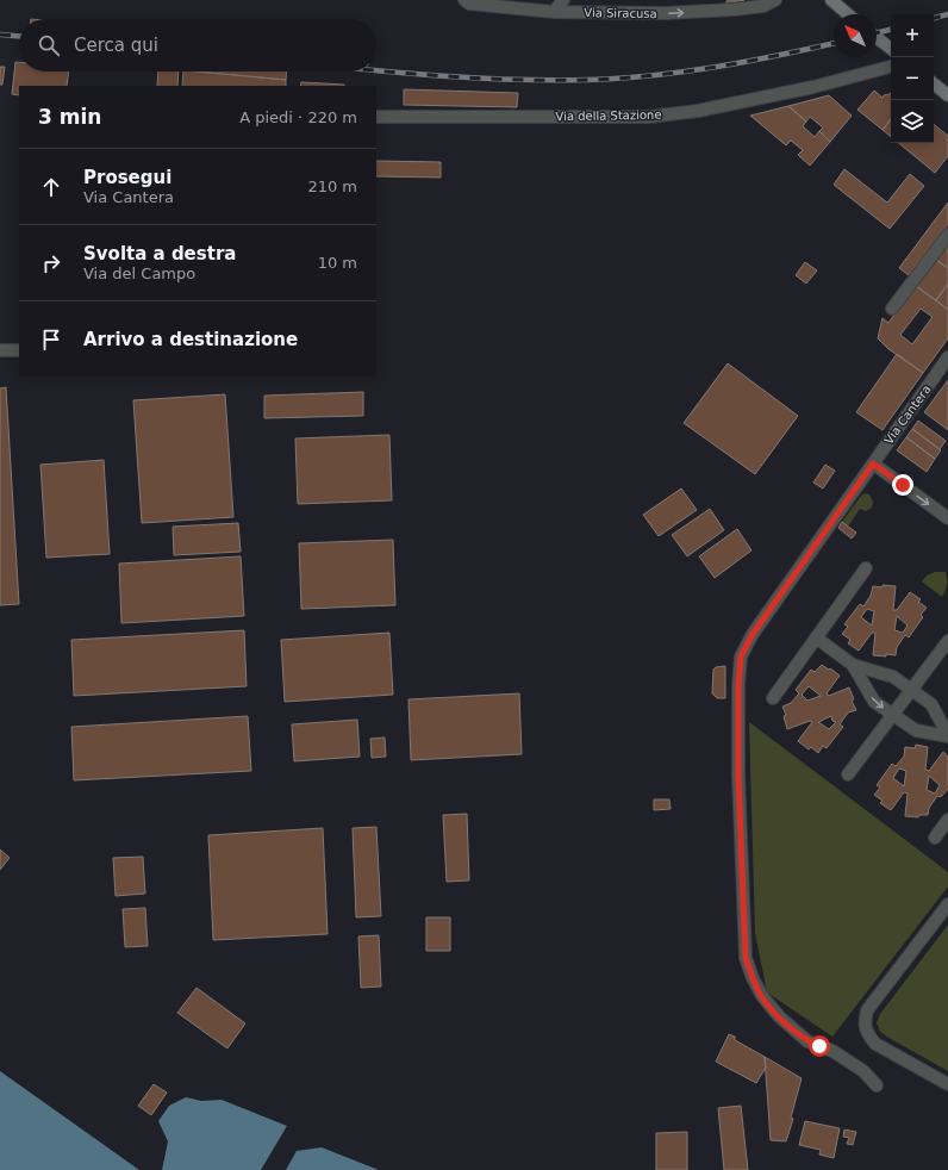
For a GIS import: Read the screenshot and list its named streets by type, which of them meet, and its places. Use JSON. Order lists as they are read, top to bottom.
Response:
{
  "streets": {
    "street": ["Via Siracusa", "Via della Stazione", "Via Cantera"]
  },
  "one_way": ["Via Siracusa"],
  "north": "top left",
  "page": {
    "map_buttons": ["+", "−"],
    "search": "Cerca qui",
    "heading": ["3 min", "A piedi · 220 m"],
    "list": [
      ["Prosegui", "Via Cantera", "210 m"],
      ["Svolta a destra", "Via del Campo", "10 m"],
      "Arrivo a destinazione"
    ]
  }
}
